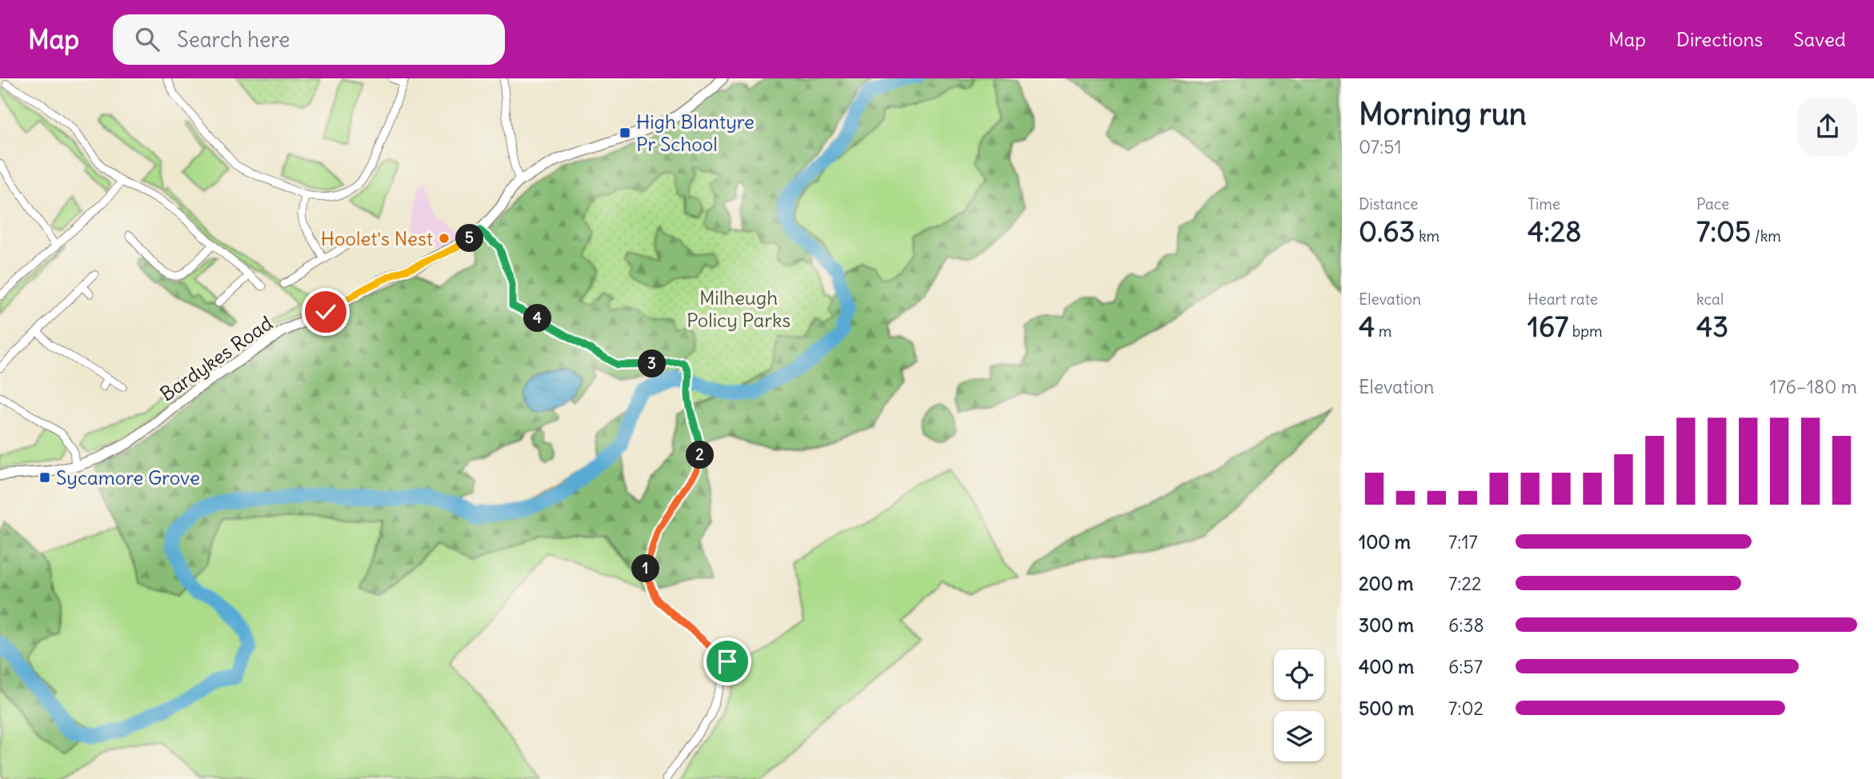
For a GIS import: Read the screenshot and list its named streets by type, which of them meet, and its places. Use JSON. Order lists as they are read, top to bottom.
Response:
{
  "streets": {
    "main road": ["Bardykes Road"]
  },
  "parks": ["Milheugh Policy Parks"],
  "places": {
    "transit": ["High Blantyre Pr School", "Sycamore Grove"],
    "other": ["Hoolet's Nest"]
  },
  "page": {
    "header": "Map",
    "search": "Search here",
    "nav": ["Map", "Directions", "Saved"],
    "heading": ["Morning run", "07:51"],
    "stats": [
      ["Distance", "0.63 km"],
      ["Time", "4:28"],
      ["Pace", "7:05 /km"],
      ["Elevation", "4 m"],
      ["Heart rate", "167 bpm"],
      ["kcal", "43"]
    ],
    "pins": [
      "5",
      "4",
      "3",
      "2",
      "1"
    ],
    "chart": ["Elevation", "176–180 m"],
    "list": [
      {
        "name": "100 m",
        "note": "7:17"
      },
      {
        "name": "200 m",
        "note": "7:22"
      },
      {
        "name": "300 m",
        "note": "6:38"
      },
      {
        "name": "400 m",
        "note": "6:57"
      },
      {
        "name": "500 m",
        "note": "7:02"
      }
    ]
  }
}
